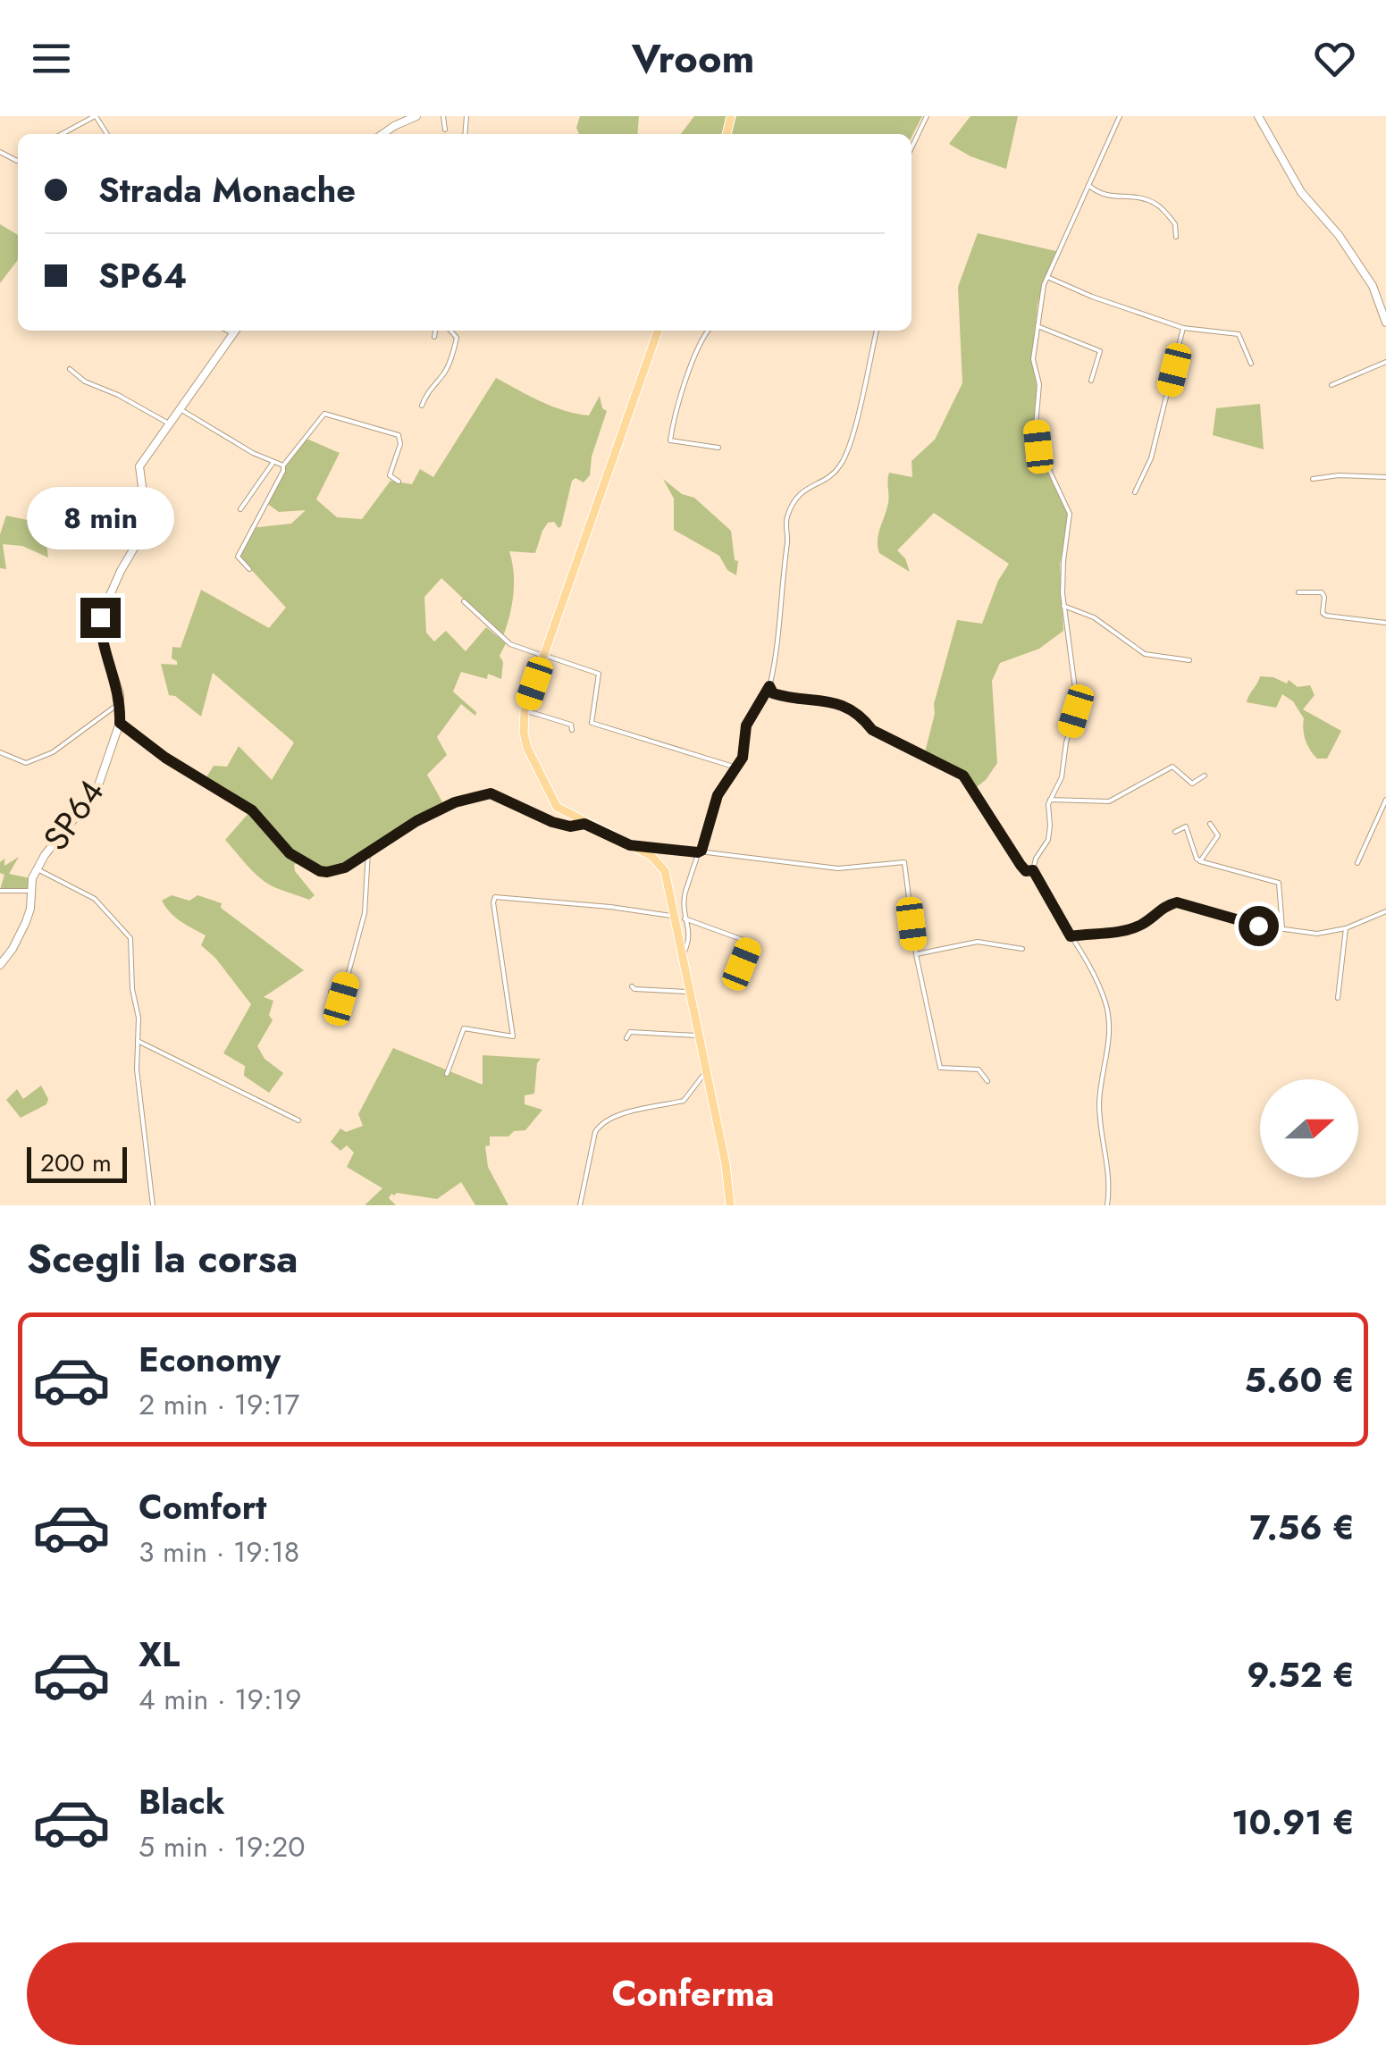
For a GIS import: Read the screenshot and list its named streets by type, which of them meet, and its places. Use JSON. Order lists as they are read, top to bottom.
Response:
{
  "streets": {
    "street": ["SP64"]
  },
  "scale_bar": "200 m",
  "north": "right",
  "page": {
    "header": "Vroom",
    "banner": ["Strada Monache", "SP64"],
    "bubble": "8 min",
    "scale": "200 m",
    "heading": "Scegli la corsa",
    "list": [
      {
        "name": "Economy",
        "note": "2 min · 19:17",
        "value": "5.60 €"
      },
      {
        "name": "Comfort",
        "note": "3 min · 19:18",
        "value": "7.56 €"
      },
      {
        "name": "XL",
        "note": "4 min · 19:19",
        "value": "9.52 €"
      },
      {
        "name": "Black",
        "note": "5 min · 19:20",
        "value": "10.91 €"
      }
    ],
    "buttons": "Conferma"
  }
}
